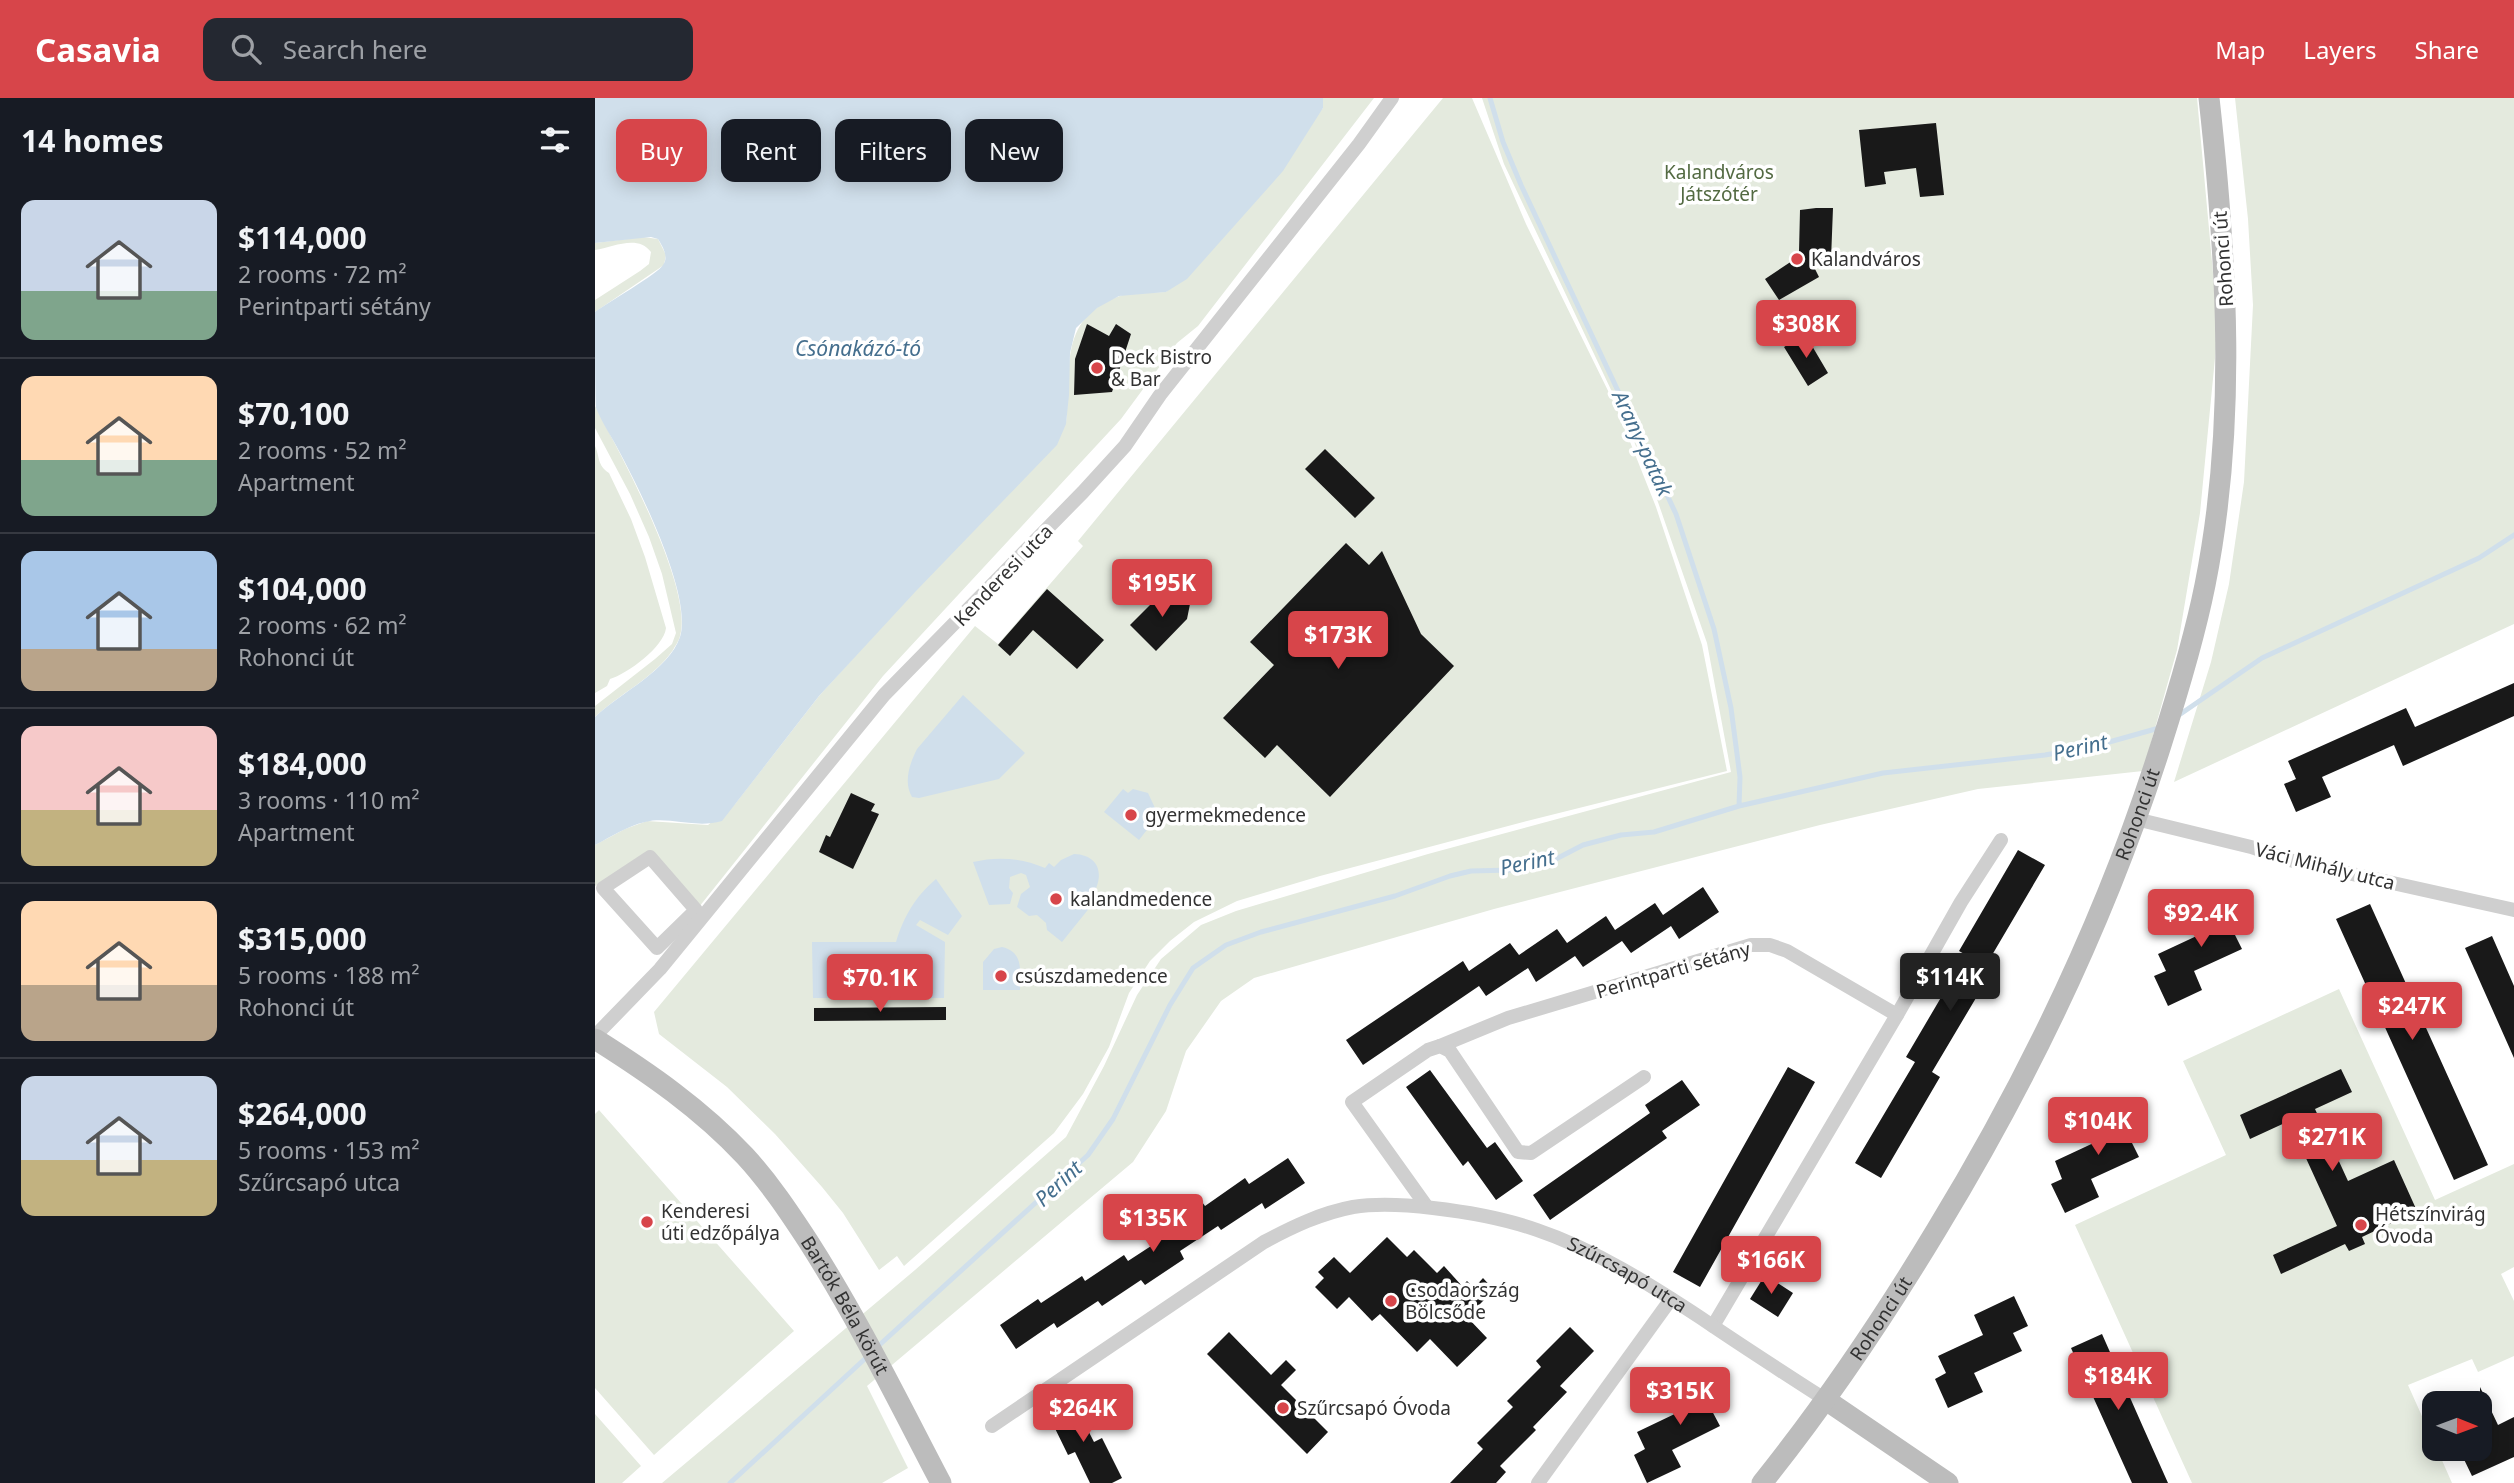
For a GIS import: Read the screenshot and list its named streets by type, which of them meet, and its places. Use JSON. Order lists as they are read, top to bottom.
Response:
{
  "streets": {
    "main road": ["Rohonci út", "Szűrcsapó utca", "Bartók Béla körút"],
    "street": ["Kenderesi utca", "Váci Mihály utca", "Perintparti sétány"]
  },
  "crossings": [
    ["Rohonci út", "Váci Mihály utca"],
    ["Rohonci út", "Szűrcsapó utca"],
    ["Kenderesi utca", "Bartók Béla körút"]
  ],
  "water": ["Csónakázó-tó", "Arany-patak", "Perint"],
  "parks": ["Kalandváros Játszótér"],
  "places": [
    "Kalandváros",
    "Deck Bistro & Bar",
    "gyermekmedence",
    "kalandmedence",
    "csúszdamedence",
    "Kenderesi úti edzőpálya",
    "Hétszínvirág Óvoda",
    "Csodaország Bölcsőde",
    "Szűrcsapó Óvoda"
  ],
  "north": "right",
  "page": {
    "header": "Casavia",
    "search": "Search here",
    "nav": ["Map", "Layers", "Share"],
    "heading": "14 homes",
    "chip": [
      "Buy",
      "Rent",
      "Filters",
      "New"
    ],
    "list": [
      {
        "name": "$114,000",
        "note": "2 rooms · 72 m² · Perintparti sétány"
      },
      {
        "name": "$70,100",
        "note": "2 rooms · 52 m² · Apartment"
      },
      {
        "name": "$104,000",
        "note": "2 rooms · 62 m² · Rohonci út"
      },
      {
        "name": "$184,000",
        "note": "3 rooms · 110 m² · Apartment"
      },
      {
        "name": "$315,000",
        "note": "5 rooms · 188 m² · Rohonci út"
      },
      {
        "name": "$264,000",
        "note": "5 rooms · 153 m² · Szűrcsapó utca"
      }
    ],
    "price": [
      "$308K",
      "$195K",
      "$173K",
      "$92.4K",
      "$114K",
      "$70.1K",
      "$247K",
      "$104K",
      "$271K",
      "$135K",
      "$166K",
      "$184K",
      "$315K",
      "$264K"
    ]
  }
}
